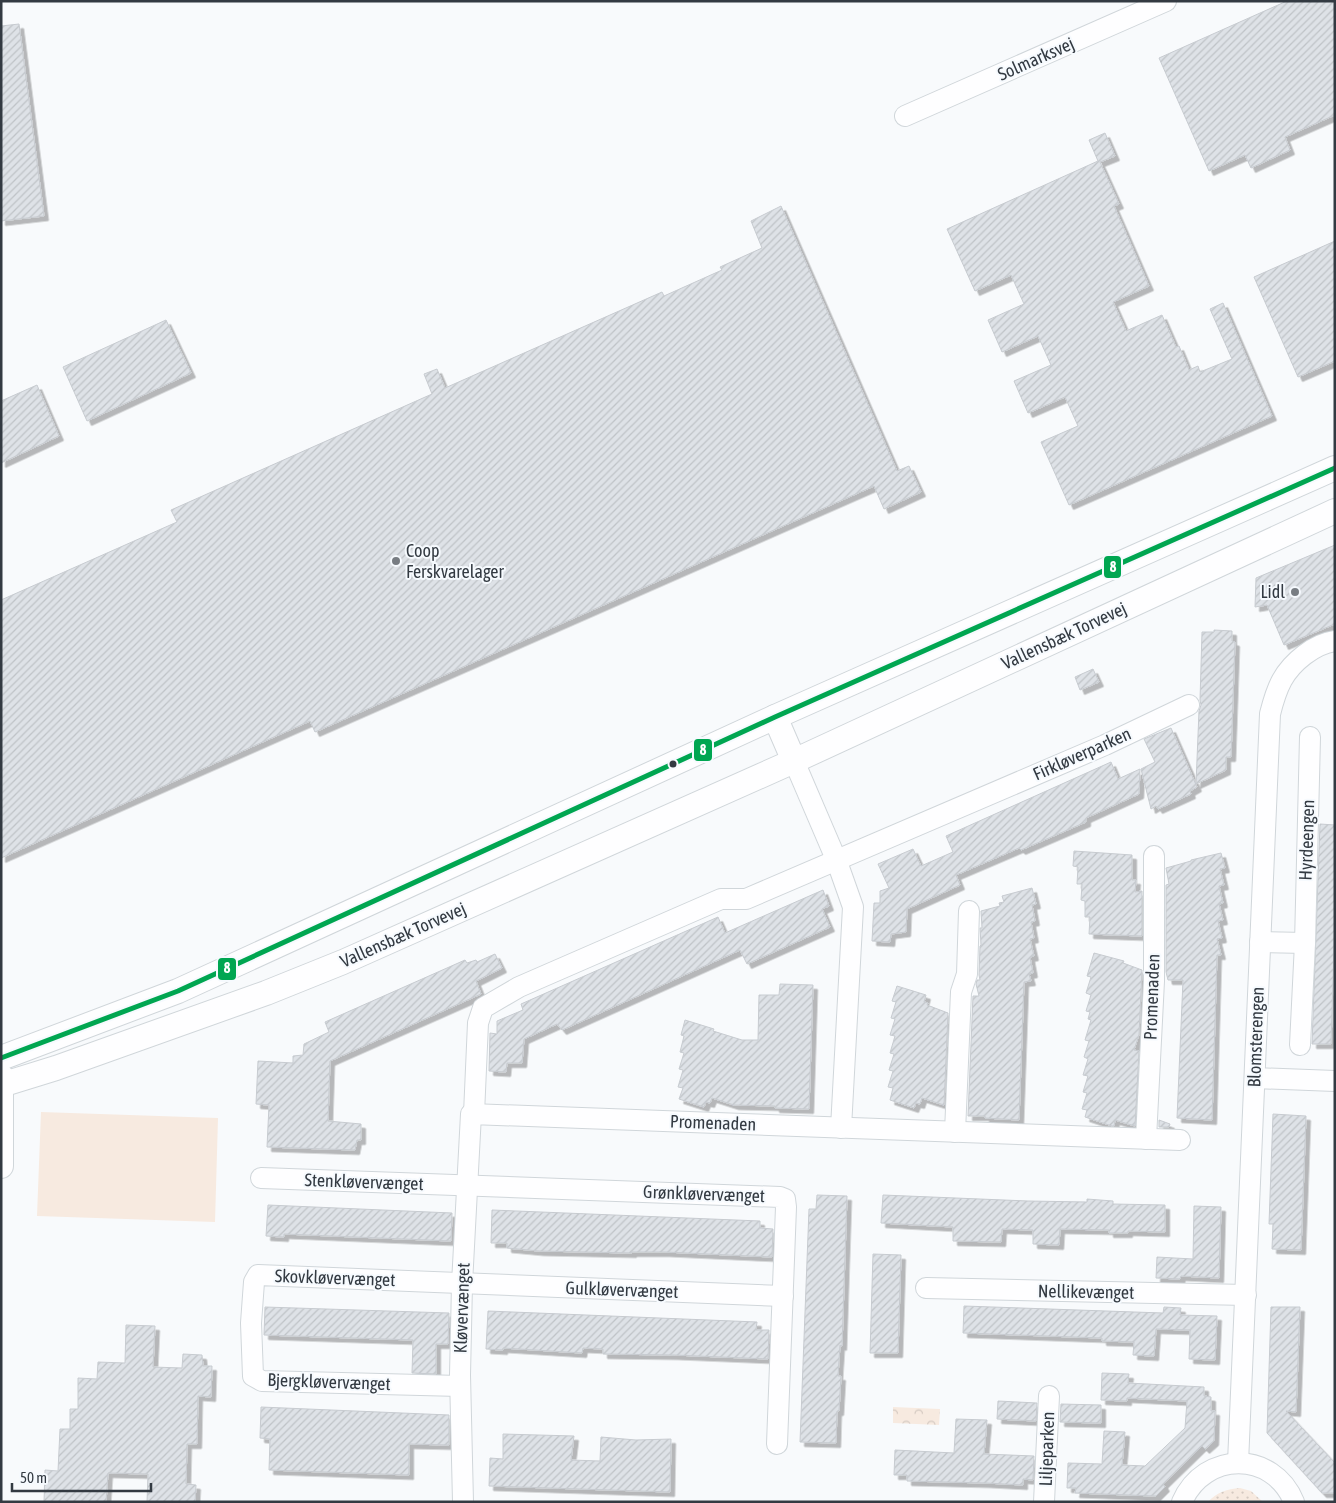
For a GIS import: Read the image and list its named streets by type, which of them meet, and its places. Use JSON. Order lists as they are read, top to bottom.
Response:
{
  "streets": {
    "street": [
      "Solmarksvej",
      "Vallensbæk Torvevej",
      "Firkløverparken",
      "Hyrdeengen",
      "Promenaden",
      "Blomsterengen",
      "Stenkløvervænget",
      "Grønkløvervænget",
      "Skovkløvervænget",
      "Gulkløvervænget",
      "Nellikevænget",
      "Kløvervænget",
      "Bjergkløvervænget",
      "Liljeparken"
    ]
  },
  "crossings": [
    ["Firkløverparken", "Promenaden"],
    ["Firkløverparken", "Kløvervænget"],
    ["Promenaden", "Kløvervænget"],
    ["Blomsterengen", "Nellikevænget"],
    ["Stenkløvervænget", "Grønkløvervænget"],
    ["Stenkløvervænget", "Kløvervænget"],
    ["Grønkløvervænget", "Gulkløvervænget"],
    ["Grønkløvervænget", "Kløvervænget"],
    ["Skovkløvervænget", "Gulkløvervænget"],
    ["Skovkløvervænget", "Kløvervænget"],
    ["Skovkløvervænget", "Bjergkløvervænget"],
    ["Gulkløvervænget", "Kløvervænget"],
    ["Kløvervænget", "Bjergkløvervænget"]
  ],
  "places": ["Coop Ferskvarelager", "Lidl"],
  "lines": ["transit line 8"],
  "scale_bar": "50 m"
}
